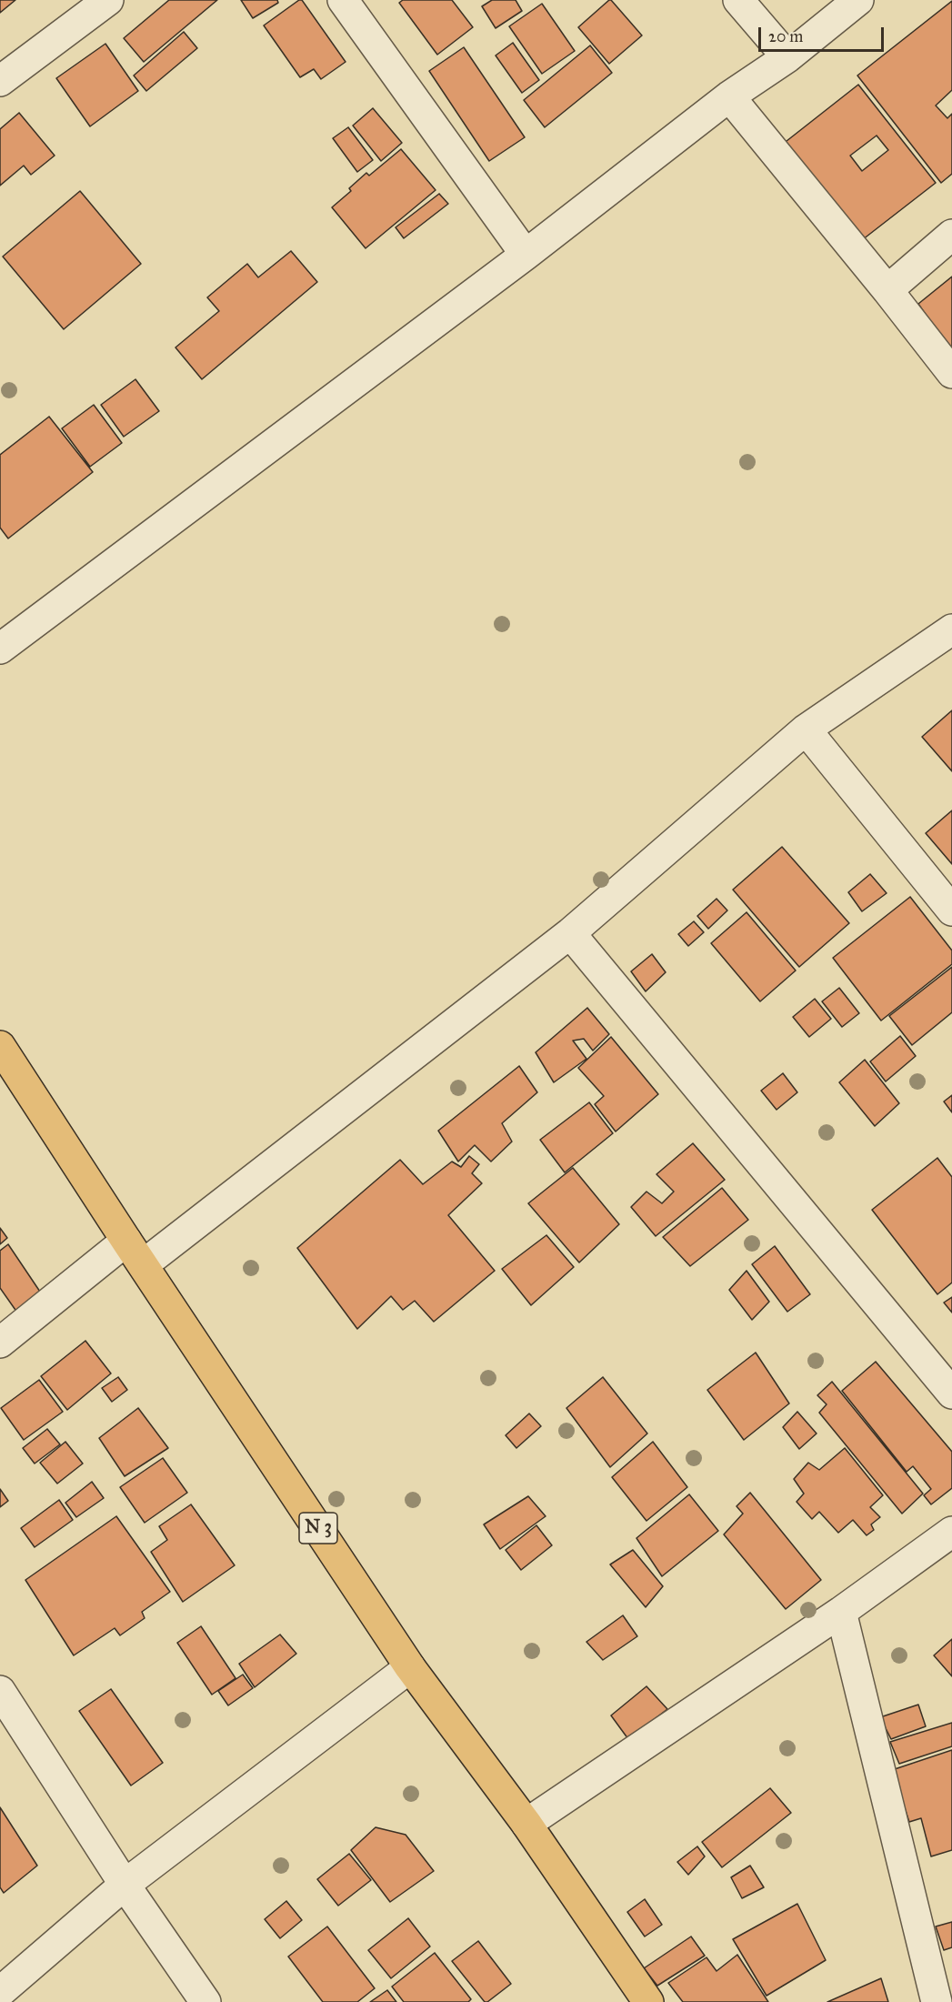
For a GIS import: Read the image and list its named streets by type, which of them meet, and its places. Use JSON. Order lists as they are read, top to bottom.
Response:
{
  "streets": {
    "main road": ["N 3"]
  },
  "scale_bar": "20 m"
}
